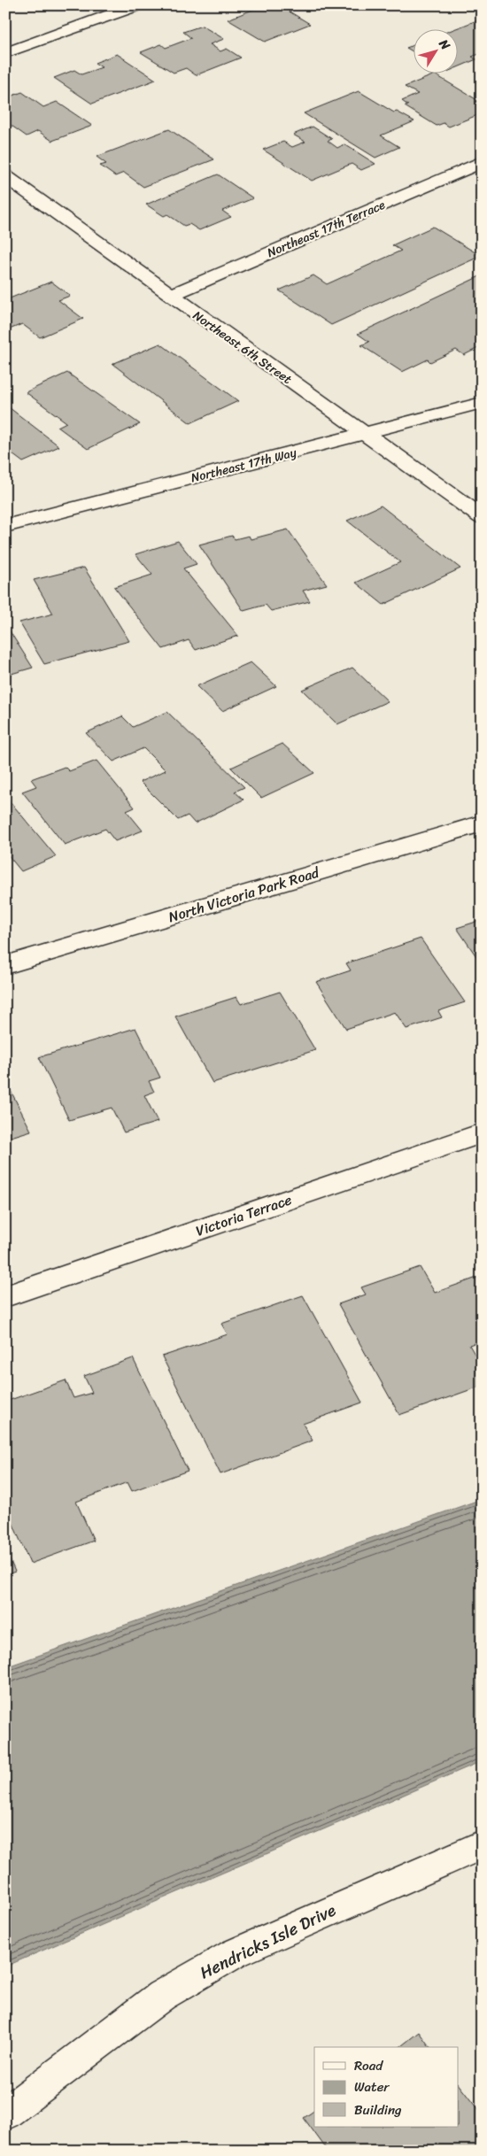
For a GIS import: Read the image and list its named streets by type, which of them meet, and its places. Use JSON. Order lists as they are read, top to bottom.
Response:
{
  "streets": {
    "street": [
      "Northeast 17th Terrace",
      "Northeast 6th Street",
      "Northeast 17th Way",
      "North Victoria Park Road",
      "Victoria Terrace",
      "Hendricks Isle Drive"
    ]
  },
  "crossings": [
    ["Northeast 17th Terrace", "Northeast 6th Street"],
    ["Northeast 6th Street", "Northeast 17th Way"]
  ],
  "legend": ["Road", "Water", "Building"],
  "north": "top right"
}
